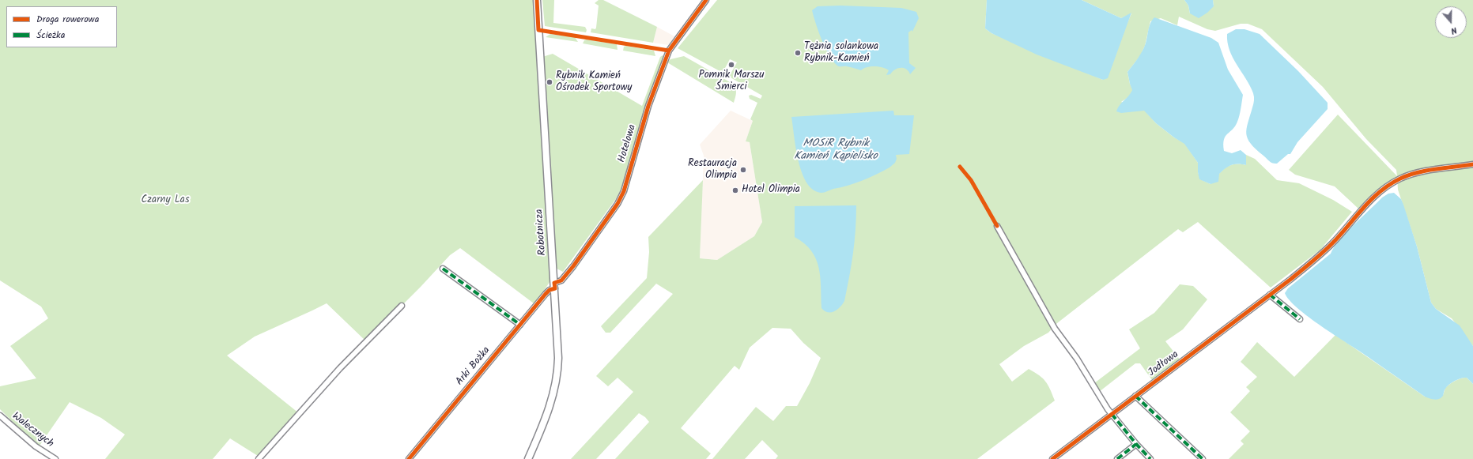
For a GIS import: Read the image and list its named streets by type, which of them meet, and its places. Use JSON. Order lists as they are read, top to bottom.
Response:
{
  "streets": {
    "street": [
      "Hotelowa",
      "Robotnicza",
      "Jodłowa",
      "Arki Bożka",
      "Walecznych"
    ]
  },
  "crossings": [
    ["Hotelowa", "Robotnicza"],
    ["Hotelowa", "Arki Bożka"],
    ["Robotnicza", "Arki Bożka"]
  ],
  "water": ["MOSiR Rybnik Kamień Kąpielisko"],
  "parks": ["Czarny Las"],
  "places": [
    "Tężnia solankowa Rybnik-Kamień",
    "Pomnik Marszu Śmierci",
    "Rybnik Kamień Ośrodek Sportowy",
    "Restauracja Olimpia",
    "Hotel Olimpia"
  ],
  "legend": ["Droga rowerowa", "Ścieżka"],
  "north": "bottom"
}
